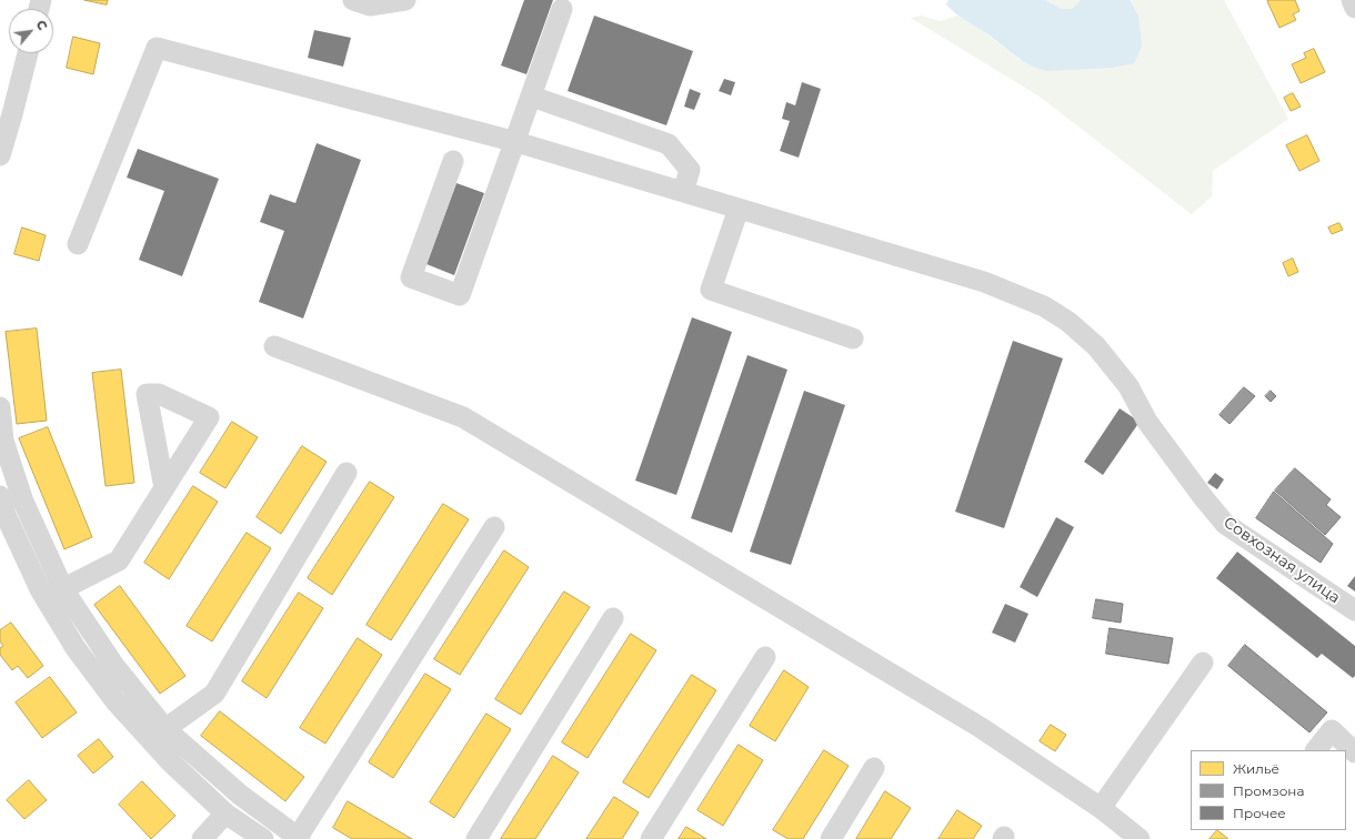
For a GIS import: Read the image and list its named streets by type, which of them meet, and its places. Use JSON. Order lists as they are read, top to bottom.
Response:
{
  "streets": {
    "street": ["Совхозная улица"]
  },
  "legend": ["Жильё", "Промзона", "Прочее"],
  "north": "top right"
}
